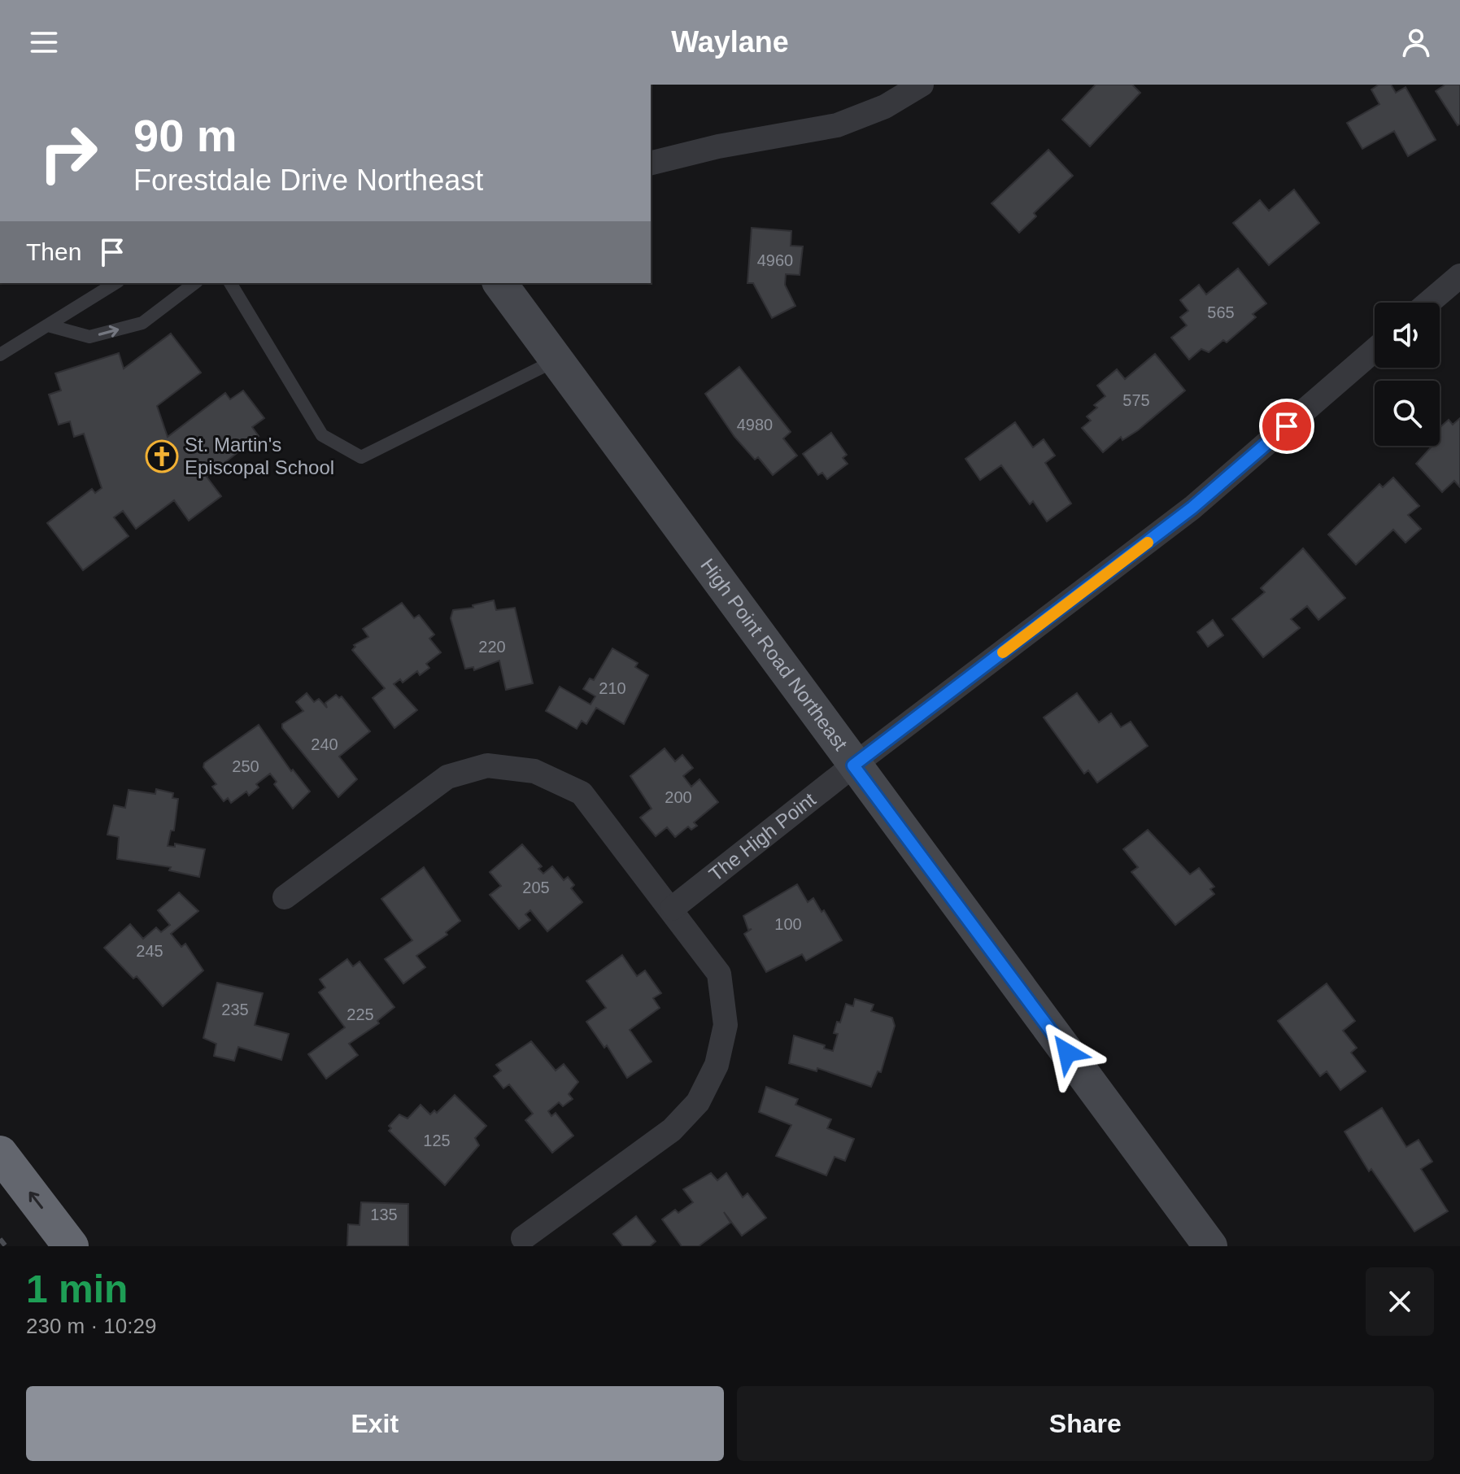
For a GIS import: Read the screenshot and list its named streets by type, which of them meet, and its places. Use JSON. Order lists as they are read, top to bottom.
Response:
{
  "streets": {
    "street": ["High Point Road Northeast", "The High Point"]
  },
  "crossings": [
    ["High Point Road Northeast", "The High Point"]
  ],
  "places": {
    "church": ["St. Martin's Episcopal School"]
  },
  "house_numbers": [
    "4960",
    "565",
    "575",
    "4980",
    "220",
    "210",
    "240",
    "250",
    "200",
    "205",
    "100",
    "245",
    "235",
    "225",
    "125",
    "135"
  ],
  "page": {
    "header": "Waylane",
    "turn": ["90 m", "Forestdale Drive Northeast"],
    "then": "Then",
    "heading": ["1 min", "230 m · 10:29"],
    "buttons": ["Exit", "Share"]
  }
}
